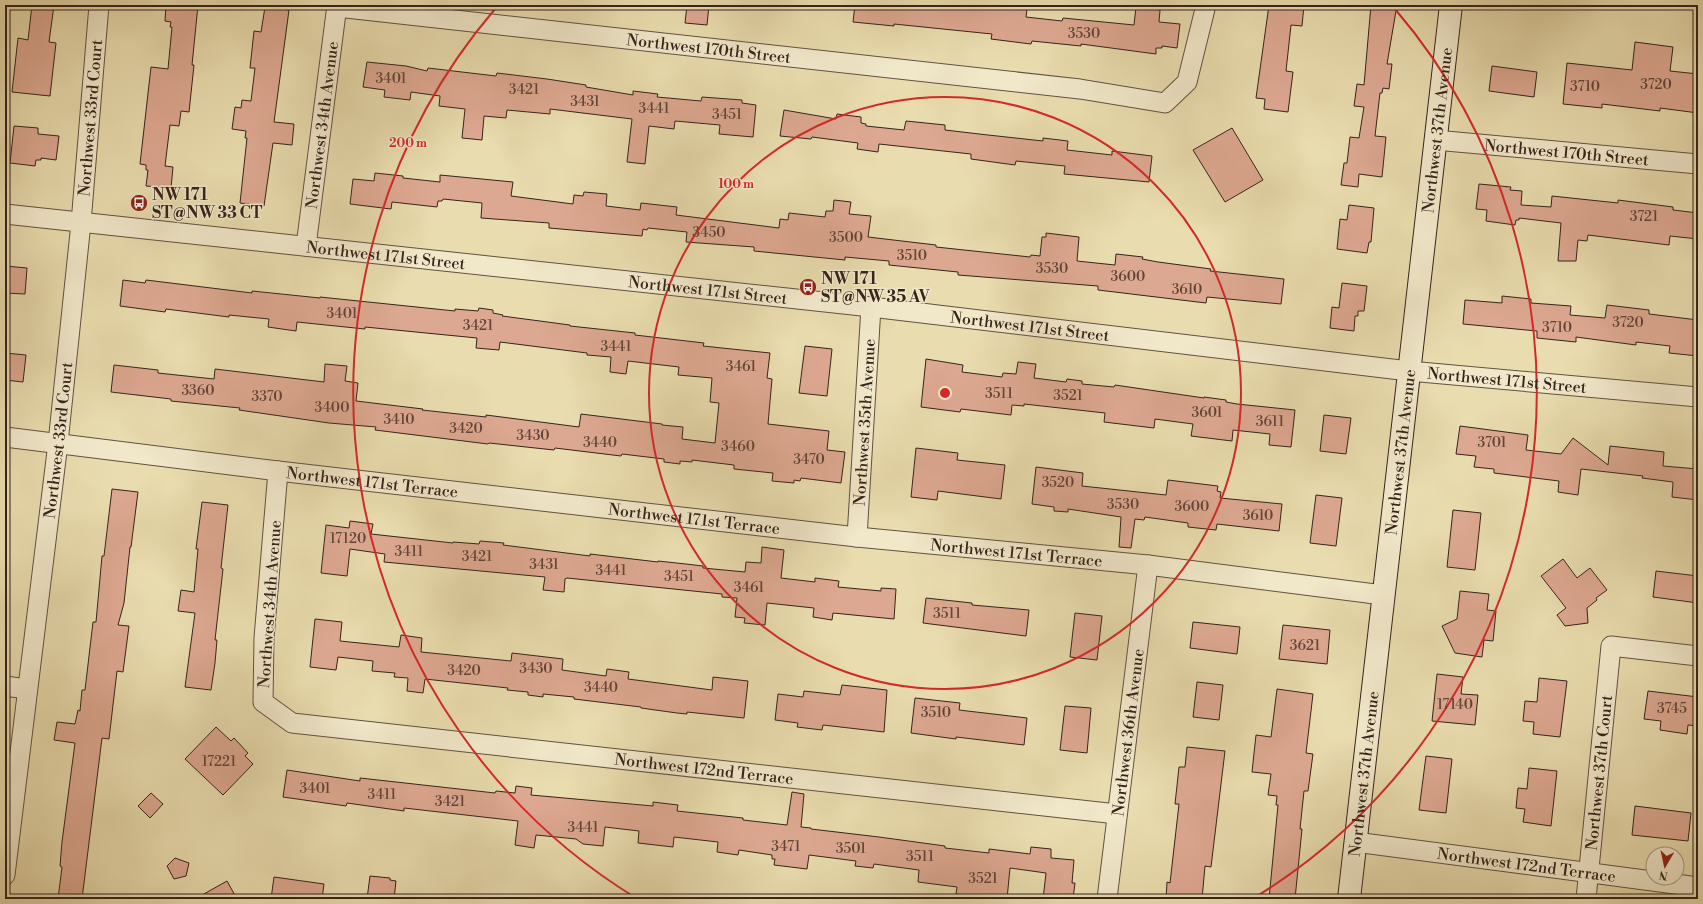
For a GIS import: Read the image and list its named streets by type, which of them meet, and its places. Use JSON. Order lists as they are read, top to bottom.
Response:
{
  "streets": {
    "main road": ["Northwest 37th Avenue"],
    "street": [
      "Northwest 170th Street",
      "Northwest 33rd Court",
      "Northwest 34th Avenue",
      "Northwest 171st Street",
      "Northwest 35th Avenue",
      "Northwest 171st Terrace",
      "Northwest 36th Avenue",
      "Northwest 172nd Terrace",
      "Northwest 37th Court"
    ]
  },
  "crossings": [
    ["Northwest 170th Street", "Northwest 34th Avenue"],
    ["Northwest 170th Street", "Northwest 37th Avenue"],
    ["Northwest 33rd Court", "Northwest 171st Street"],
    ["Northwest 33rd Court", "Northwest 171st Terrace"],
    ["Northwest 34th Avenue", "Northwest 171st Street"],
    ["Northwest 34th Avenue", "Northwest 171st Terrace"],
    ["Northwest 34th Avenue", "Northwest 172nd Terrace"],
    ["Northwest 37th Avenue", "Northwest 171st Street"],
    ["Northwest 37th Avenue", "Northwest 171st Terrace"],
    ["Northwest 37th Avenue", "Northwest 172nd Terrace"],
    ["Northwest 171st Street", "Northwest 35th Avenue"],
    ["Northwest 35th Avenue", "Northwest 171st Terrace"],
    ["Northwest 171st Terrace", "Northwest 36th Avenue"],
    ["Northwest 36th Avenue", "Northwest 172nd Terrace"],
    ["Northwest 172nd Terrace", "Northwest 37th Court"]
  ],
  "places": {
    "bus stop": ["NW 171 ST@NW 33 CT", "NW 171 ST@NW 35 AV"]
  },
  "house_numbers": [
    "3530",
    "3401",
    "3720",
    "3710",
    "3421",
    "3431",
    "3441",
    "3451",
    "3721",
    "3450",
    "3500",
    "3510",
    "3530",
    "3600",
    "3610",
    "3401",
    "3720",
    "3421",
    "3710",
    "3441",
    "3461",
    "3360",
    "3511",
    "3521",
    "3370",
    "3400",
    "3601",
    "3410",
    "3611",
    "3420",
    "3430",
    "3440",
    "3701",
    "3460",
    "3470",
    "3520",
    "3530",
    "3600",
    "3610",
    "17120",
    "3411",
    "3421",
    "3431",
    "3441",
    "3451",
    "3461",
    "3511",
    "3621",
    "3430",
    "3420",
    "3440",
    "17140",
    "3745",
    "3510",
    "17221",
    "3401",
    "3411",
    "3421",
    "3441",
    "3471",
    "3501",
    "3511",
    "3521"
  ],
  "north": "bottom",
  "rings": ["200 m", "100 m"]
}
